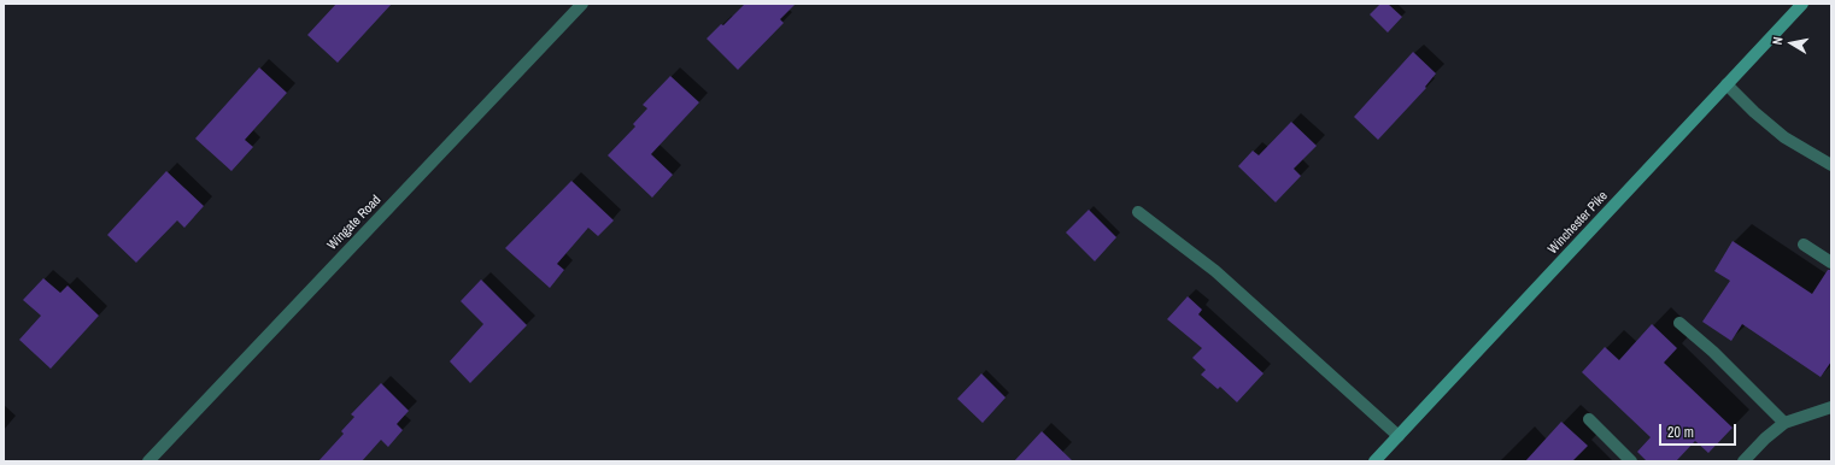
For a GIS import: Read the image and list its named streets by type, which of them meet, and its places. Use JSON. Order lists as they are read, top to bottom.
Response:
{
  "streets": {
    "main road": ["Winchester Pike"],
    "street": ["Wingate Road"]
  },
  "scale_bar": "20 m",
  "north": "left"
}
